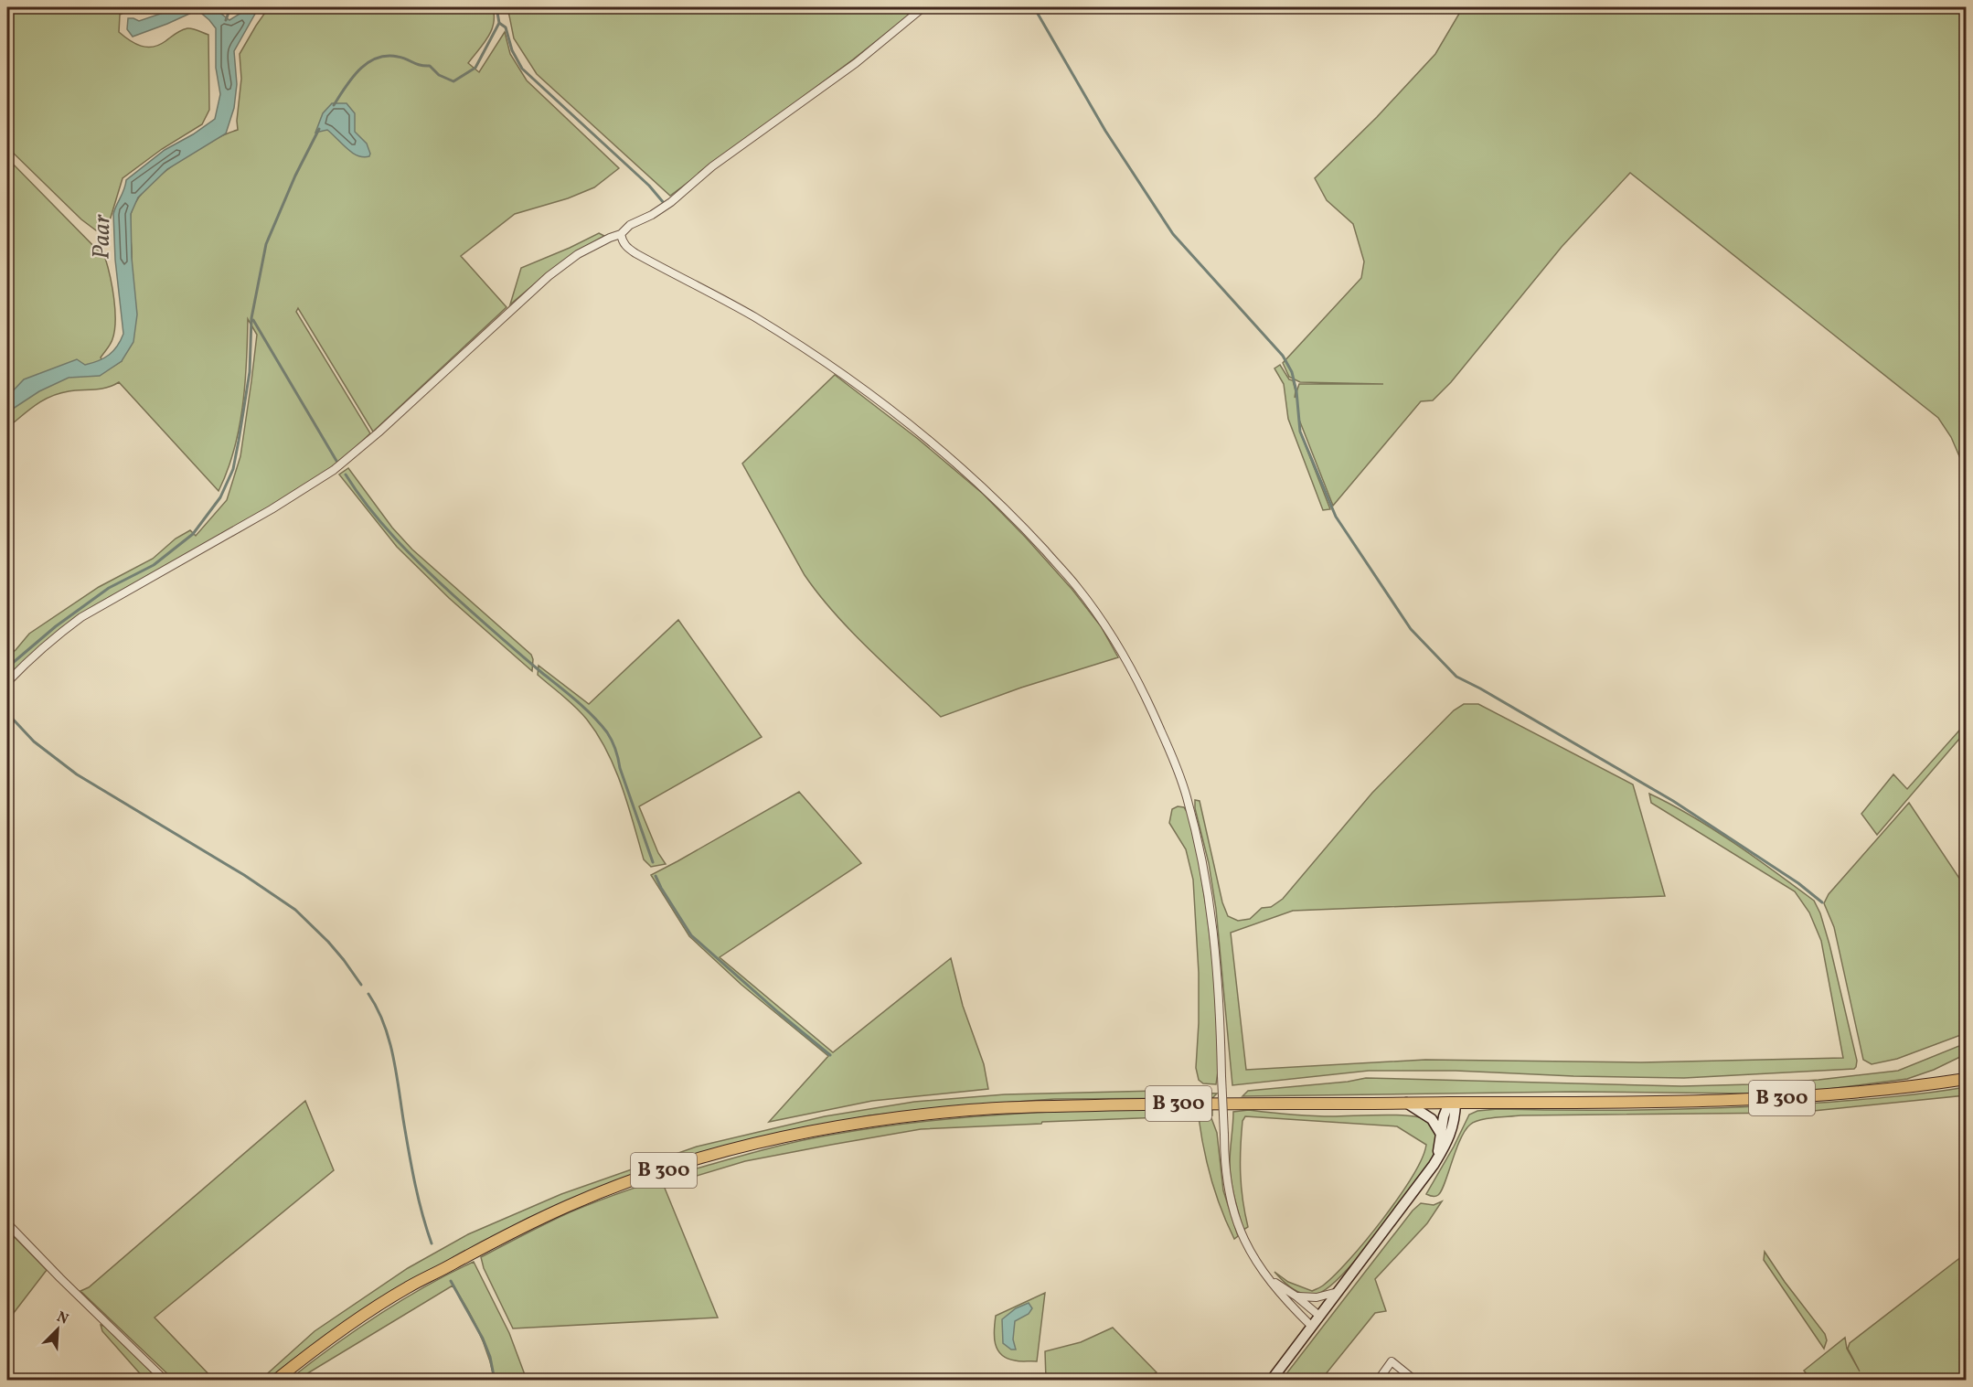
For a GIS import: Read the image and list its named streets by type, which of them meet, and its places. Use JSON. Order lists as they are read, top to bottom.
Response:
{
  "streets": {
    "main road": ["B 300"]
  },
  "water": ["Paar"],
  "north": "top right"
}
